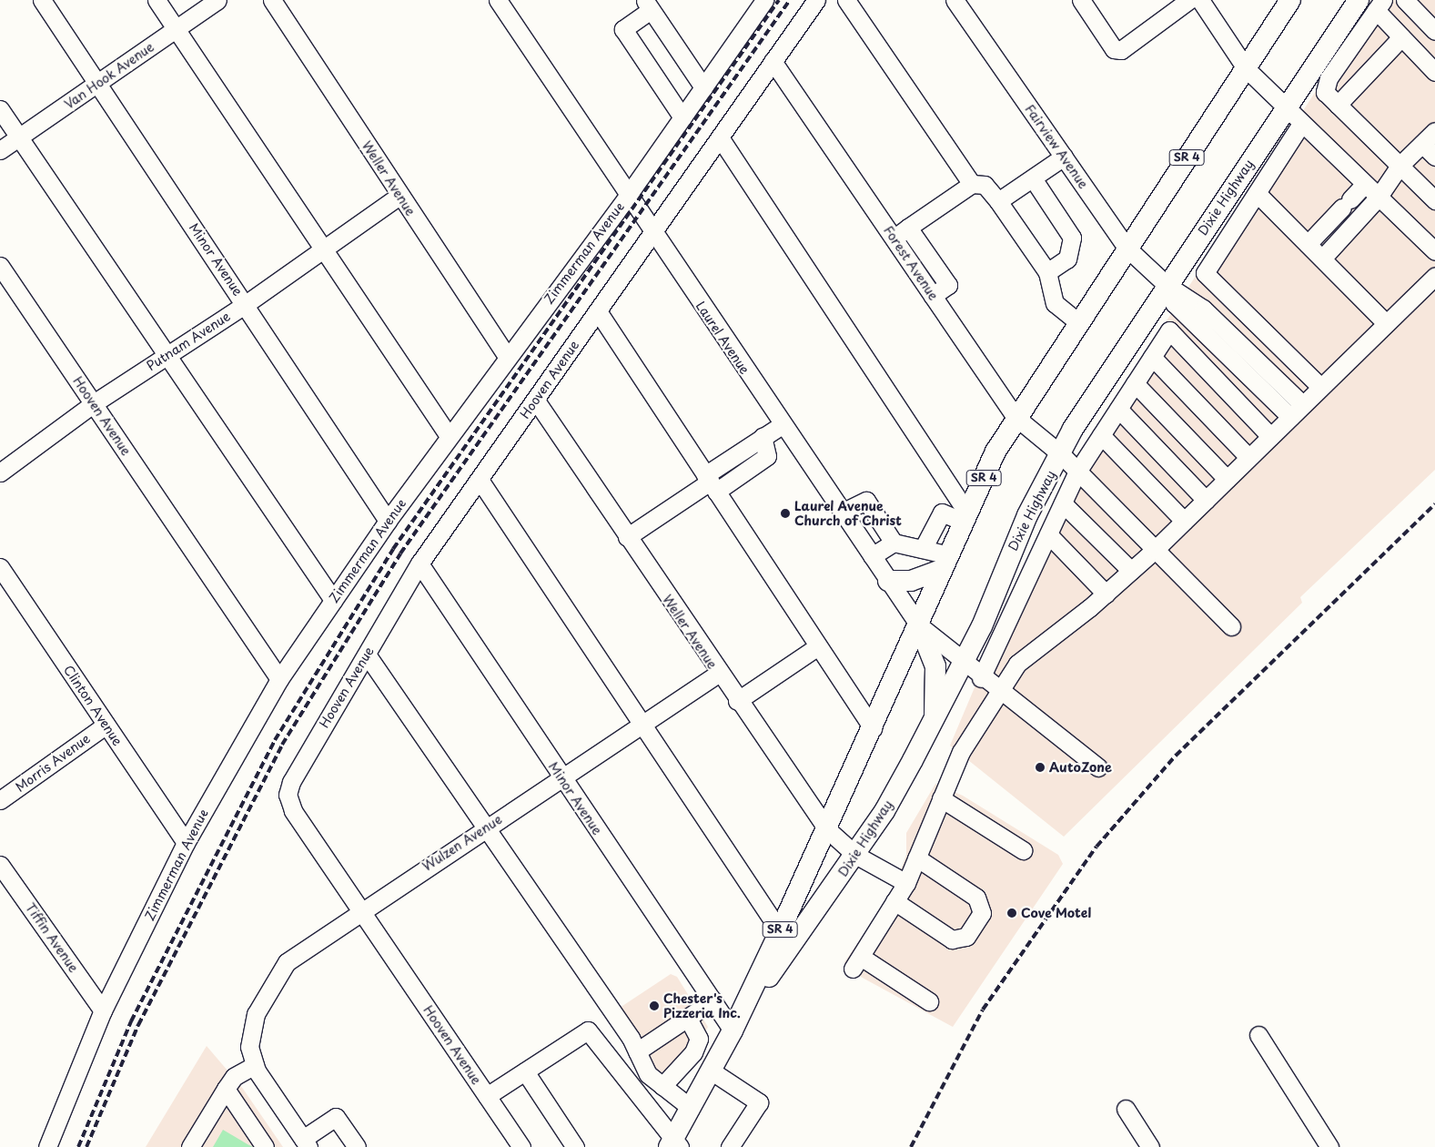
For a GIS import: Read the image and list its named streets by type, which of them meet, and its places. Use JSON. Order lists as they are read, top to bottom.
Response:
{
  "streets": {
    "main road": ["SR 4", "Dixie Highway"],
    "street": [
      "Van Hook Avenue",
      "Fairview Avenue",
      "Weller Avenue",
      "Zimmerman Avenue",
      "Minor Avenue",
      "Forest Avenue",
      "Laurel Avenue",
      "Putnam Avenue",
      "Hooven Avenue",
      "Clinton Avenue",
      "Morris Avenue",
      "Wulzen Avenue",
      "Tiffin Avenue"
    ]
  },
  "crossings": [
    ["Van Hook Avenue", "Minor Avenue"],
    ["Fairview Avenue", "Dixie Highway"],
    ["SR 4", "Dixie Highway"],
    ["Weller Avenue", "Dixie Highway"],
    ["Weller Avenue", "Zimmerman Avenue"],
    ["Weller Avenue", "Putnam Avenue"],
    ["Weller Avenue", "Hooven Avenue"],
    ["Weller Avenue", "Wulzen Avenue"],
    ["Dixie Highway", "Minor Avenue"],
    ["Dixie Highway", "Forest Avenue"],
    ["Dixie Highway", "Laurel Avenue"],
    ["Zimmerman Avenue", "Minor Avenue"],
    ["Zimmerman Avenue", "Laurel Avenue"],
    ["Zimmerman Avenue", "Hooven Avenue"],
    ["Zimmerman Avenue", "Clinton Avenue"],
    ["Zimmerman Avenue", "Tiffin Avenue"],
    ["Minor Avenue", "Putnam Avenue"],
    ["Minor Avenue", "Hooven Avenue"],
    ["Minor Avenue", "Wulzen Avenue"],
    ["Laurel Avenue", "Hooven Avenue"],
    ["Putnam Avenue", "Hooven Avenue"],
    ["Hooven Avenue", "Wulzen Avenue"],
    ["Clinton Avenue", "Morris Avenue"]
  ],
  "places": [
    "Laurel Avenue Church of Christ",
    "AutoZone",
    "Cove Motel",
    "Chester's Pizzeria Inc."
  ]
}
